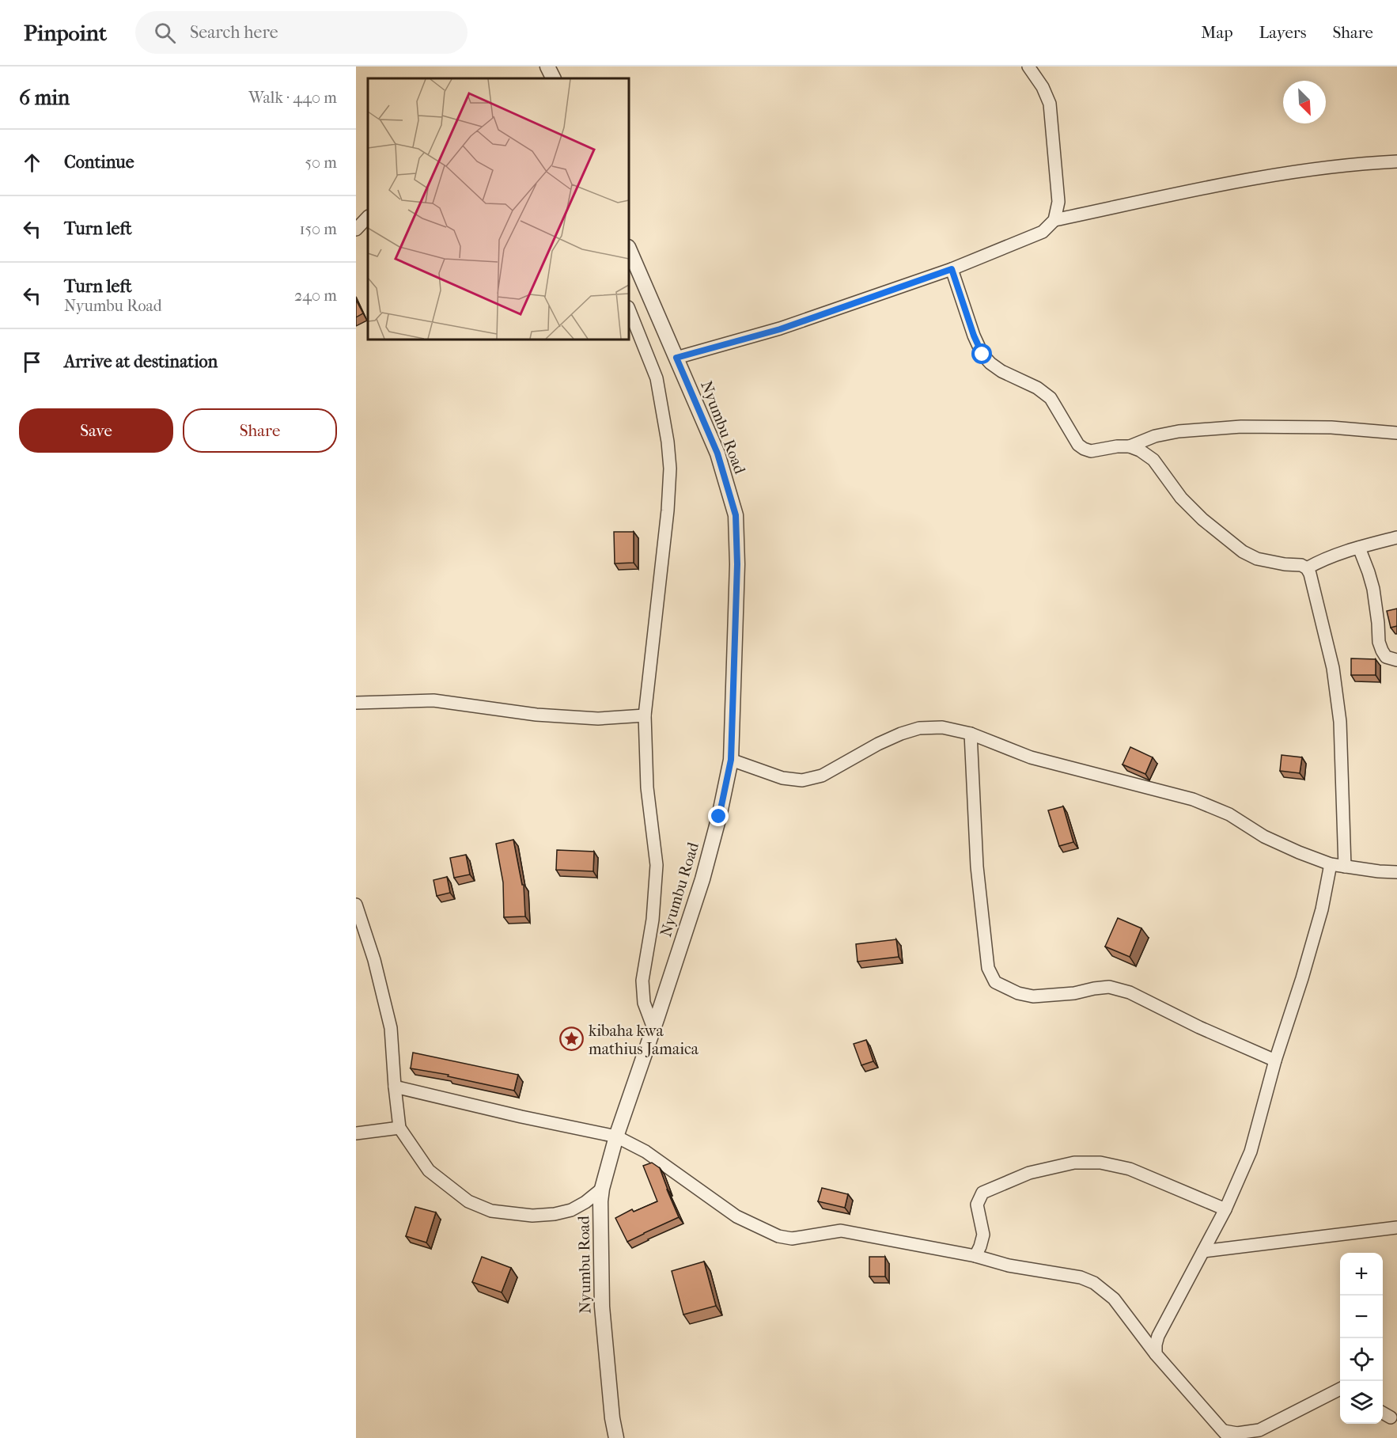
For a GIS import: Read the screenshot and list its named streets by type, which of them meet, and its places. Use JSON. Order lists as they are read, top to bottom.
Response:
{
  "streets": {
    "street": ["Nyumbu Road"]
  },
  "places": {
    "place": ["kibaha kwa mathius Jamaica"]
  },
  "north": "bottom right",
  "page": {
    "header": "Pinpoint",
    "search": "Search here",
    "nav": ["Map", "Layers", "Share"],
    "heading": ["6 min", "Walk · 440 m"],
    "list": [
      ["Continue", "50 m"],
      ["Turn left", "150 m"],
      ["Turn left", "Nyumbu Road", "240 m"],
      "Arrive at destination"
    ],
    "buttons": ["Save", "Share"],
    "map_buttons": ["+", "−"]
  }
}
